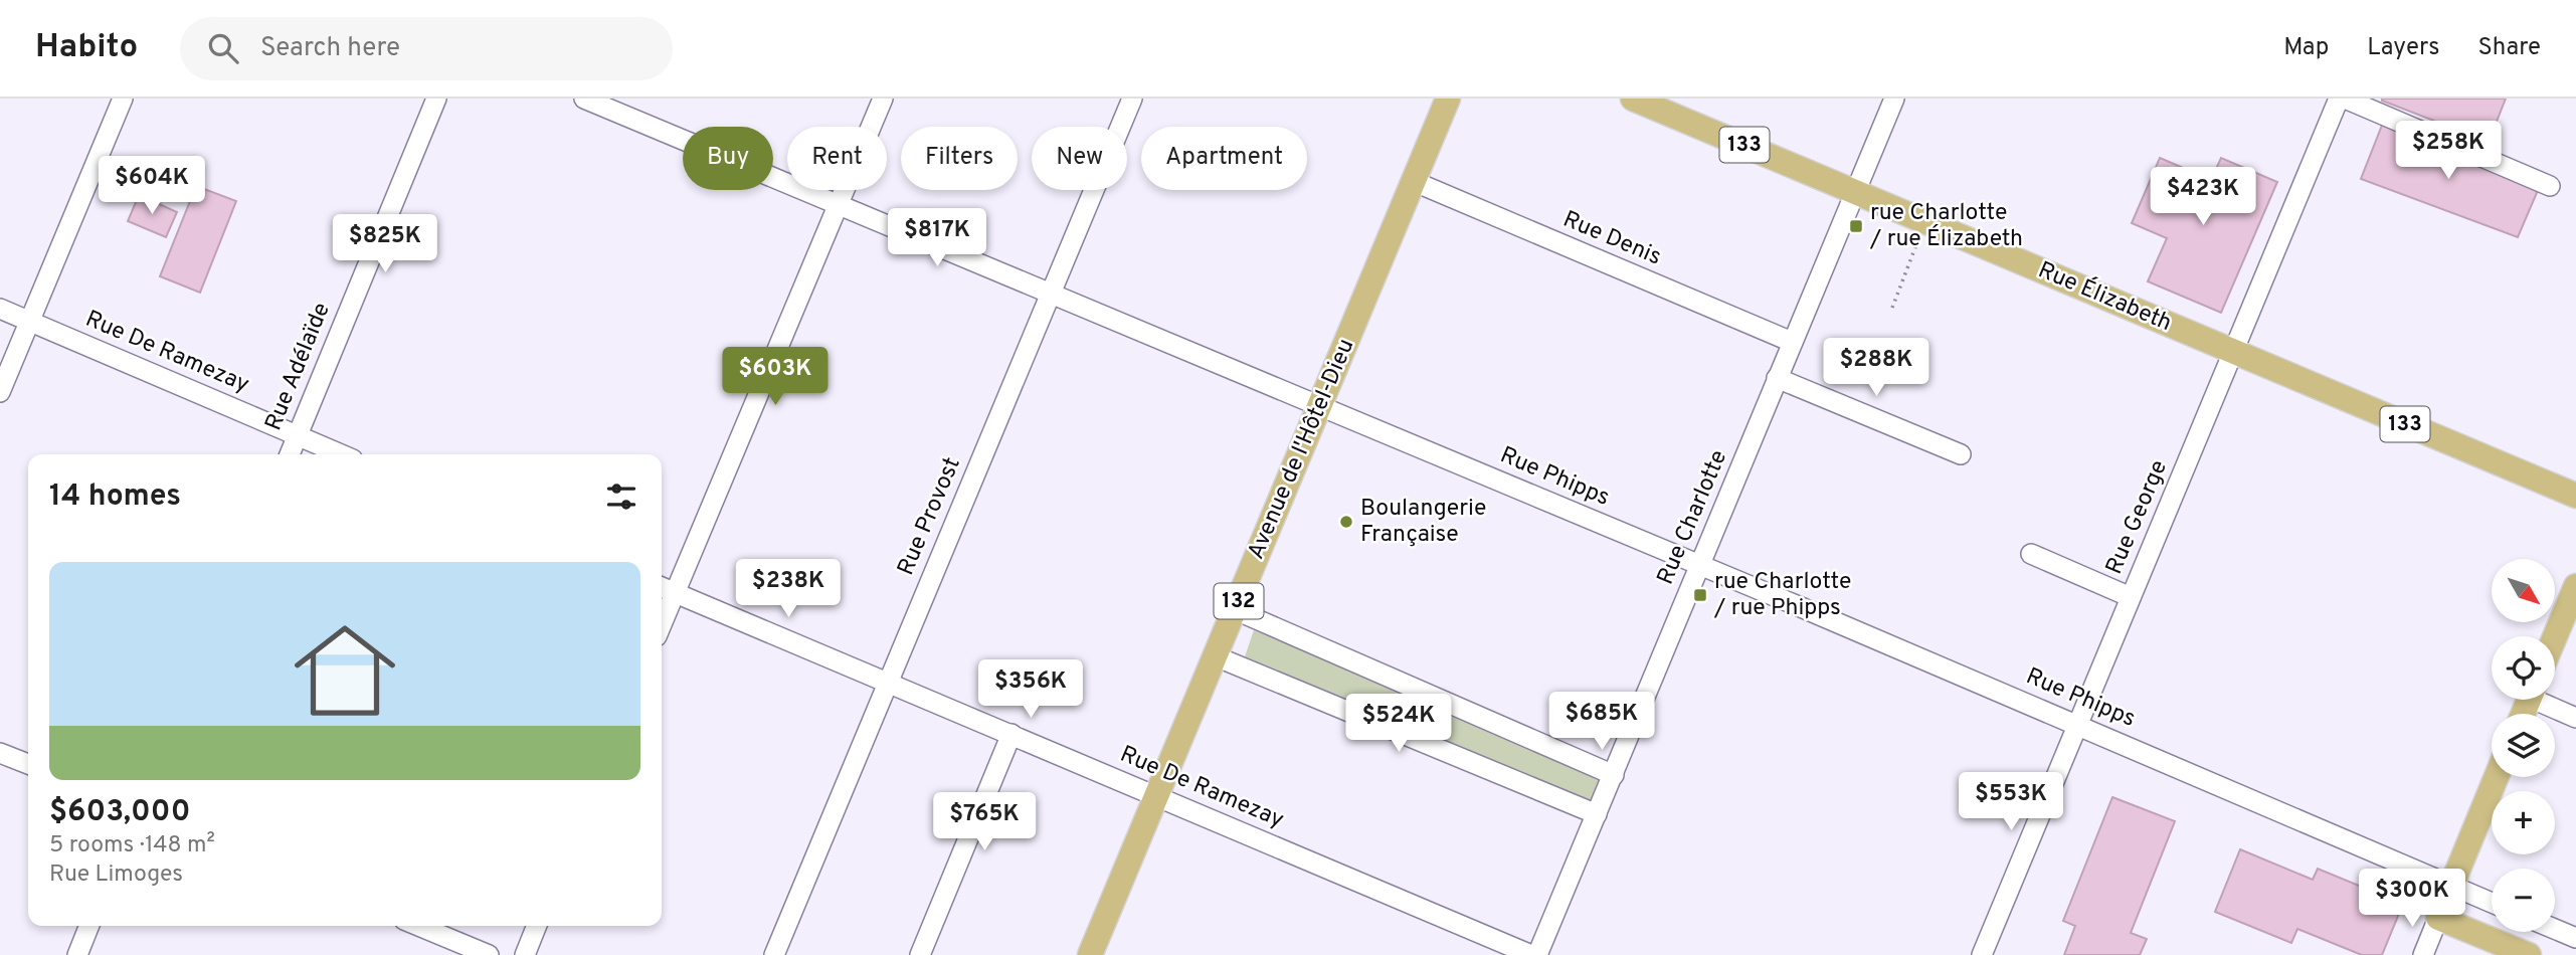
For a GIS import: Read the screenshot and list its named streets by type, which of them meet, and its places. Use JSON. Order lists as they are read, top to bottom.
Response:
{
  "streets": {
    "main road": [
      "133",
      "Rue Élizabeth",
      "Avenue de l'Hôtel-Dieu",
      "132"
    ],
    "street": [
      "Rue Denis",
      "Rue De Ramezay",
      "Rue Adélaïde",
      "Rue Phipps",
      "Rue Provost",
      "Rue Charlotte",
      "Rue George"
    ]
  },
  "crossings": [
    ["Rue Denis", "Avenue de l'Hôtel-Dieu"],
    ["Rue Denis", "Rue Charlotte"],
    ["Rue Élizabeth", "Rue Charlotte"],
    ["Rue Élizabeth", "Rue George"],
    ["Rue De Ramezay", "Rue Adélaïde"],
    ["Rue De Ramezay", "Avenue de l'Hôtel-Dieu"],
    ["Rue De Ramezay", "Rue Provost"],
    ["Avenue de l'Hôtel-Dieu", "Rue Phipps"],
    ["Rue Phipps", "Rue Provost"],
    ["Rue Phipps", "Rue Charlotte"],
    ["Rue Phipps", "Rue George"]
  ],
  "places": {
    "transit": ["rue Charlotte / rue Élizabeth", "rue Charlotte / rue Phipps"],
    "other": ["Boulangerie Française"]
  },
  "north": "bottom right",
  "page": {
    "header": "Habito",
    "search": "Search here",
    "nav": ["Map", "Layers", "Share"],
    "price": [
      "$258K",
      "$604K",
      "$423K",
      "$817K",
      "$825K",
      "$288K",
      "$603K",
      "$238K",
      "$356K",
      "$685K",
      "$524K",
      "$553K",
      "$765K",
      "$300K"
    ],
    "chip": [
      "Buy",
      "Rent",
      "Filters",
      "New",
      "Apartment"
    ],
    "heading": "14 homes",
    "list": [
      {
        "name": "$603,000",
        "note": "5 rooms · 148 m² · Rue Limoges"
      }
    ],
    "map_buttons": ["+", "−"]
  }
}
